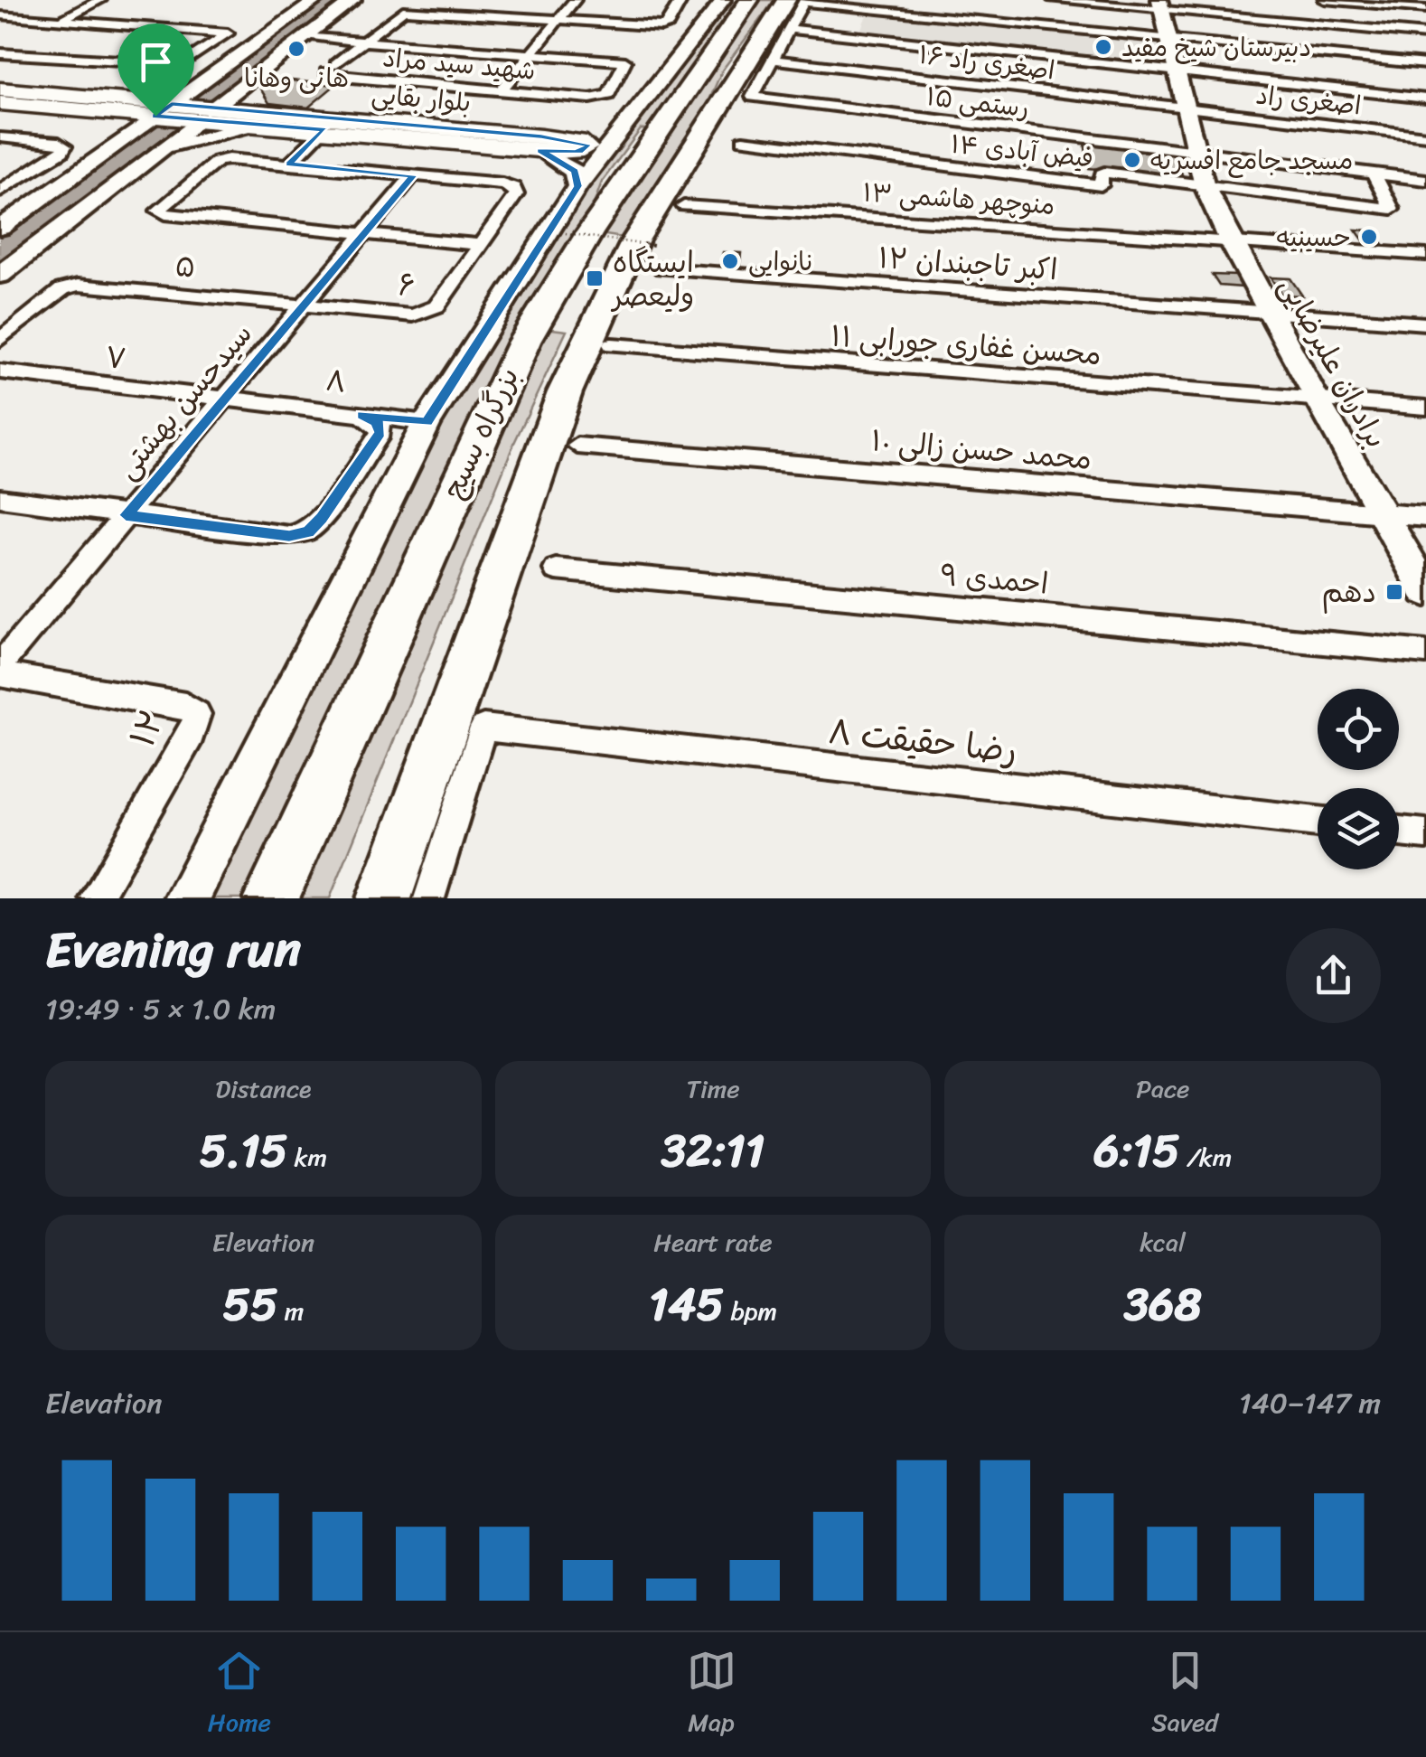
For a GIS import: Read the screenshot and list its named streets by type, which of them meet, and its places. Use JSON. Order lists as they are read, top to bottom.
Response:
{
  "streets": {
    "highway": ["بزرگراه بسیج"],
    "main road": ["بلوار بقایی", "برادران علیرضایی"],
    "street": [
      "اصغری راد ۱۶",
      "شهید سید مراد",
      "اصغری راد",
      "رستمی ۱۵",
      "فیض آبادی ۱۴",
      "منوچهر هاشمی ۱۳",
      "اکبر تاجبندان ۱۲",
      "۵",
      "۶",
      "محسن غفاری جورابی ۱۱",
      "۷",
      "۸",
      "سیدحسن بهشتی",
      "محمد حسن زالی ۱۰",
      "احمدی ۹",
      "۱۲",
      "رضا حقیقت ۸"
    ]
  },
  "crossings": [
    ["اصغری راد ۱۶", "اصغری راد"],
    ["اصغری راد ۱۶", "رستمی ۱۵"],
    ["اصغری راد ۱۶", "برادران علیرضایی"],
    ["اصغری راد", "برادران علیرضایی"],
    ["رستمی ۱۵", "فیض آبادی ۱۴"],
    ["رستمی ۱۵", "برادران علیرضایی"],
    ["فیض آبادی ۱۴", "برادران علیرضایی"],
    ["منوچهر هاشمی ۱۳", "برادران علیرضایی"],
    ["اکبر تاجبندان ۱۲", "برادران علیرضایی"],
    ["۵", "۶"],
    ["۵", "سیدحسن بهشتی"],
    ["۶", "سیدحسن بهشتی"],
    ["محسن غفاری جورابی ۱۱", "برادران علیرضایی"],
    ["۷", "۸"],
    ["۷", "سیدحسن بهشتی"],
    ["برادران علیرضایی", "محمد حسن زالی ۱۰"],
    ["۸", "سیدحسن بهشتی"]
  ],
  "places": {
    "other": [
      "دبیرستان شیخ مفید",
      "هانی وهانا",
      "مسجد جامع افسریه",
      "حسینیه",
      "نانوایی"
    ],
    "transit": ["ایستگاه ولیعصر", "دهم"]
  },
  "page": {
    "heading": ["Evening run", "19:49 · 5 × 1.0 km"],
    "stats": [
      ["Distance", "5.15 km"],
      ["Time", "32:11"],
      ["Pace", "6:15 /km"],
      ["Elevation", "55 m"],
      ["Heart rate", "145 bpm"],
      ["kcal", "368"]
    ],
    "chart": ["Elevation", "140–147 m"],
    "tabs": ["Home", "Map", "Saved"]
  }
}
